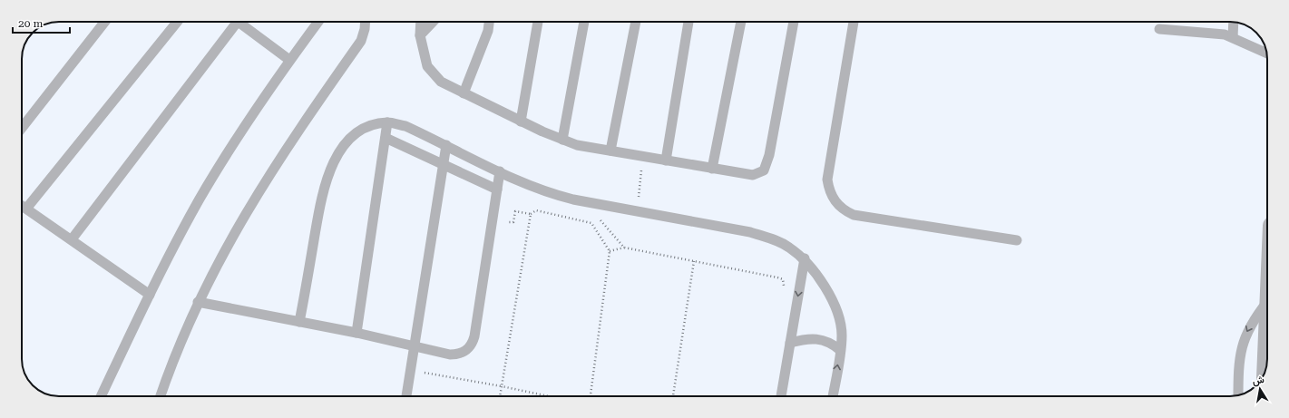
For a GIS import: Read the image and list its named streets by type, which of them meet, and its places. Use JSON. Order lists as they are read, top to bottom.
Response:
{
  "scale_bar": "20 m",
  "north": "top"
}
